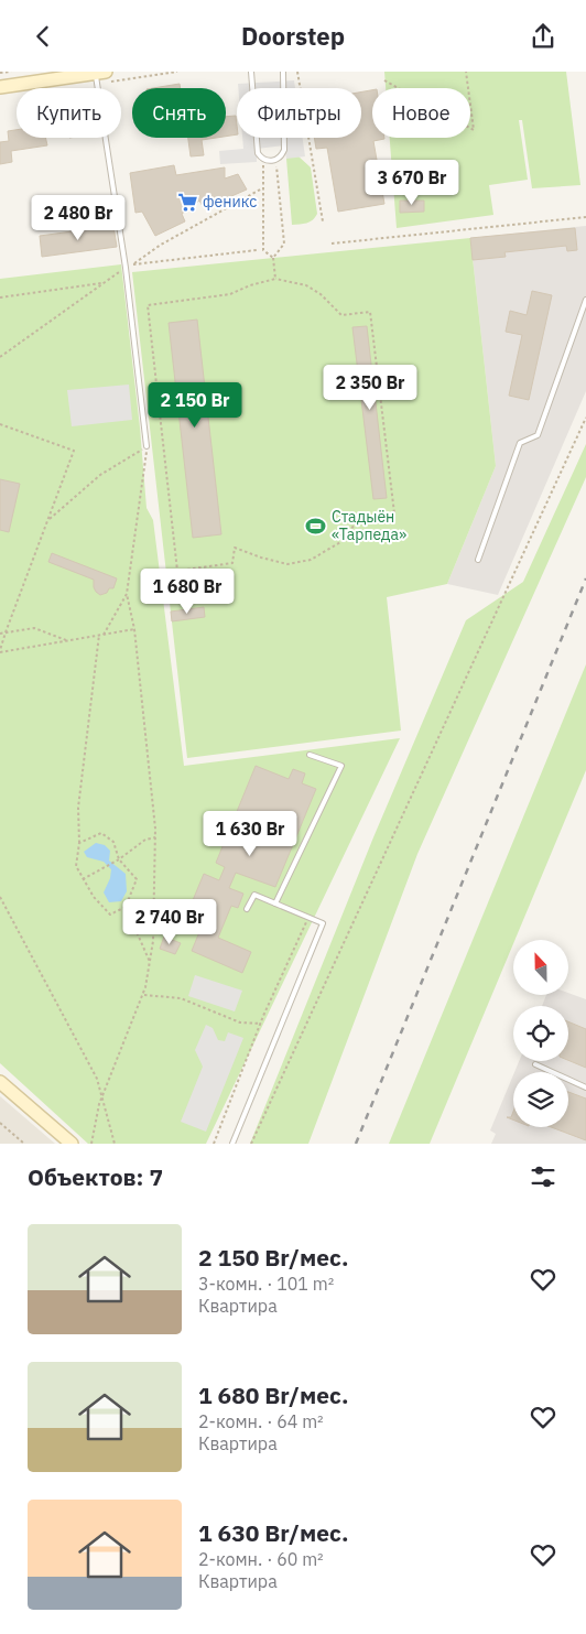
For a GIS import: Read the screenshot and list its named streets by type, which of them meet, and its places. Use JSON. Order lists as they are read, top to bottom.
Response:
{
  "places": {
    "supermarket": ["феникс"],
    "sports": ["Стадыён «Тарпеда»"]
  },
  "north": "top",
  "page": {
    "header": "Doorstep",
    "chip": [
      "Купить",
      "Снять",
      "Фильтры",
      "Новое"
    ],
    "price": [
      "3 670 Br",
      "2 480 Br",
      "2 350 Br",
      "2 150 Br",
      "1 680 Br",
      "1 630 Br",
      "2 740 Br"
    ],
    "heading": "Объектов: 7",
    "list": [
      {
        "name": "2 150 Br/мес.",
        "note": "3-комн. · 101 m² · Квартира"
      },
      {
        "name": "1 680 Br/мес.",
        "note": "2-комн. · 64 m² · Квартира"
      },
      {
        "name": "1 630 Br/мес.",
        "note": "2-комн. · 60 m² · Квартира"
      }
    ]
  }
}
